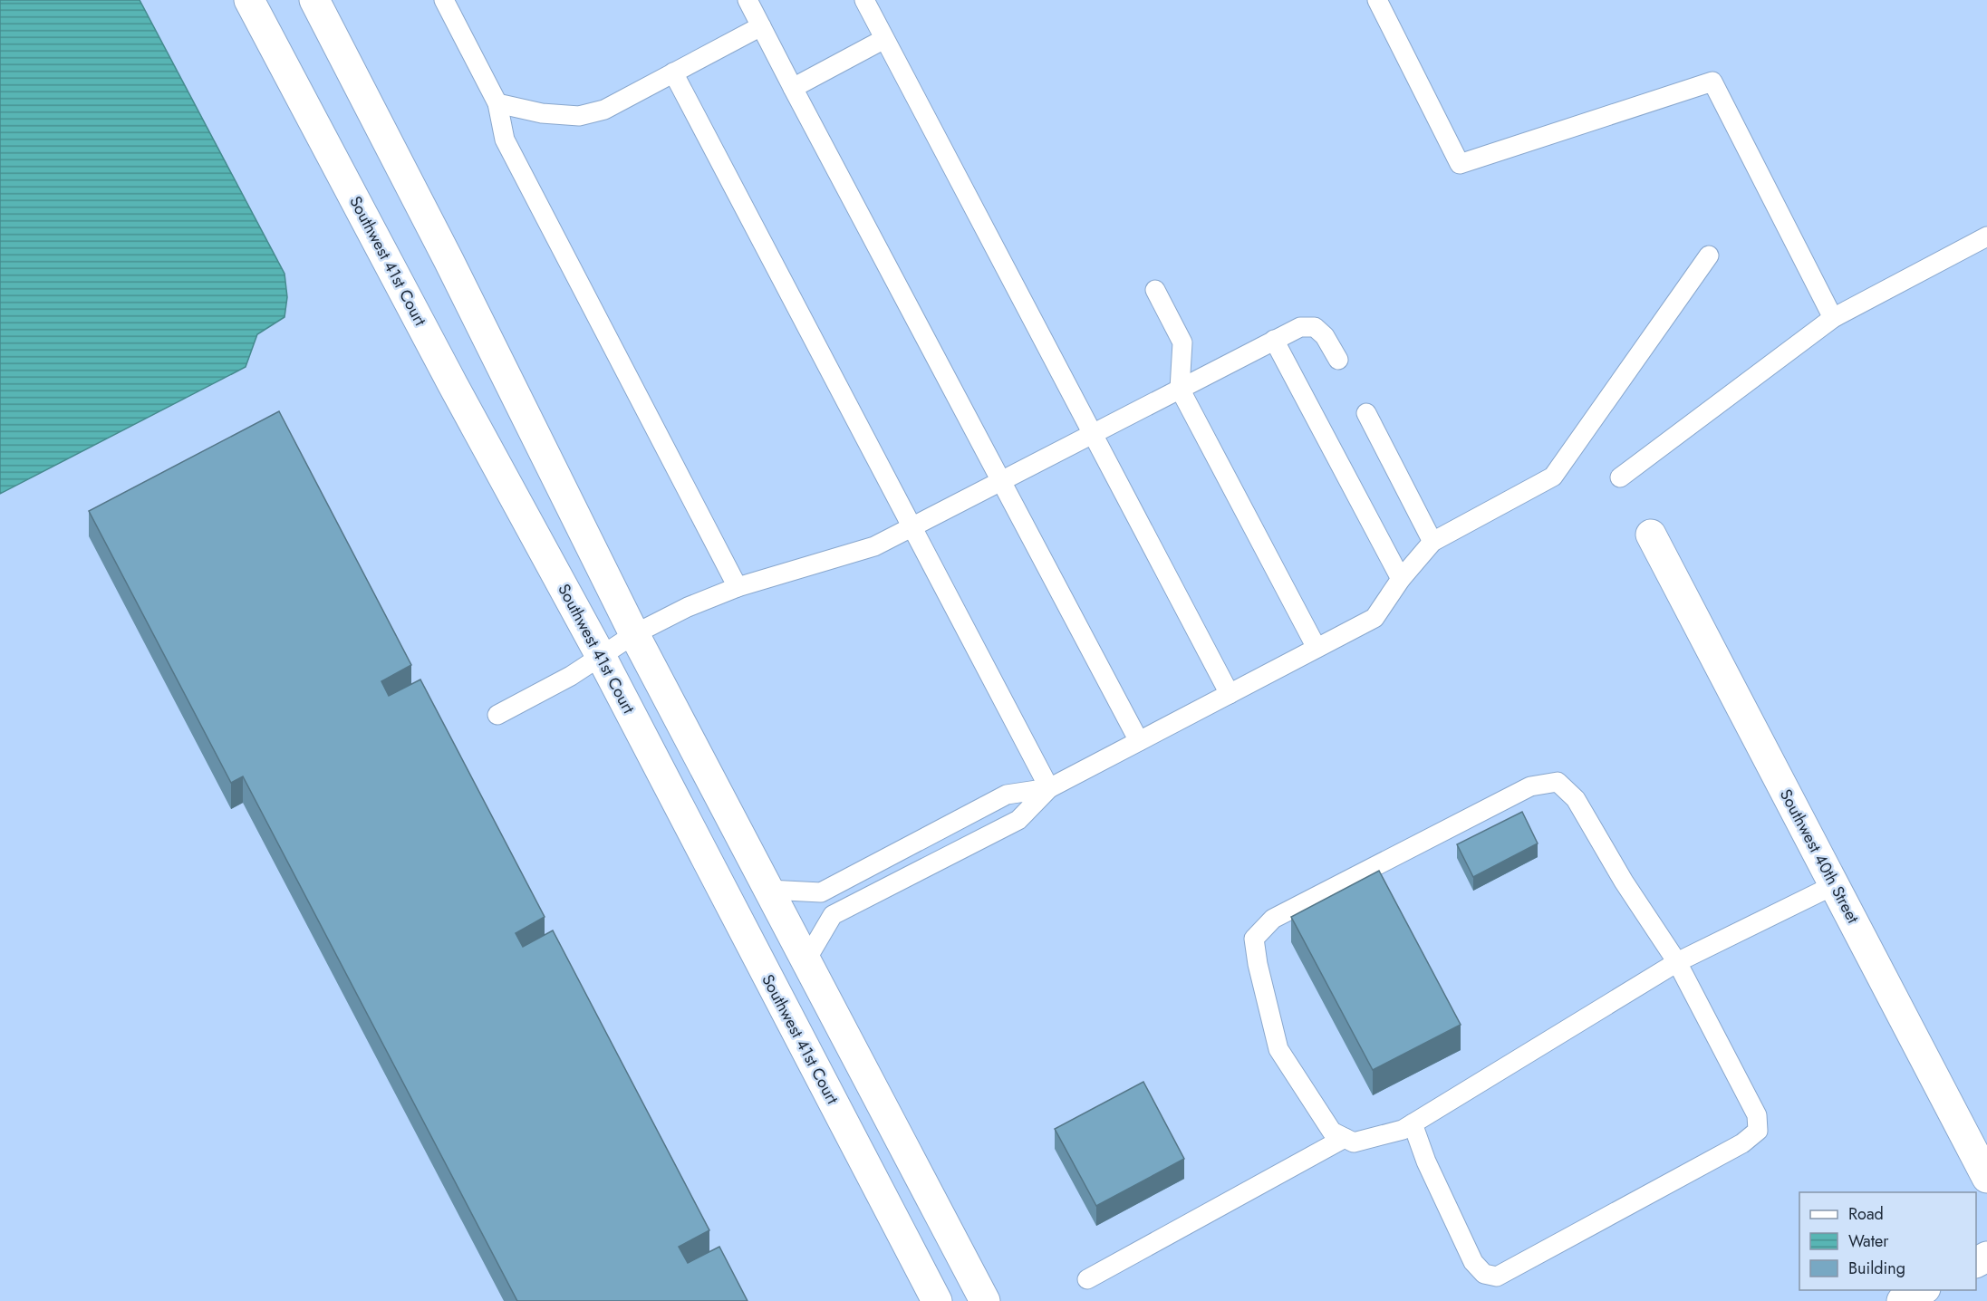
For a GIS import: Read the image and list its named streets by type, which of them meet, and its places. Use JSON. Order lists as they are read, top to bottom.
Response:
{
  "streets": {
    "street": ["Southwest 41st Court", "Southwest 40th Street"]
  },
  "legend": ["Road", "Water", "Building"]
}
